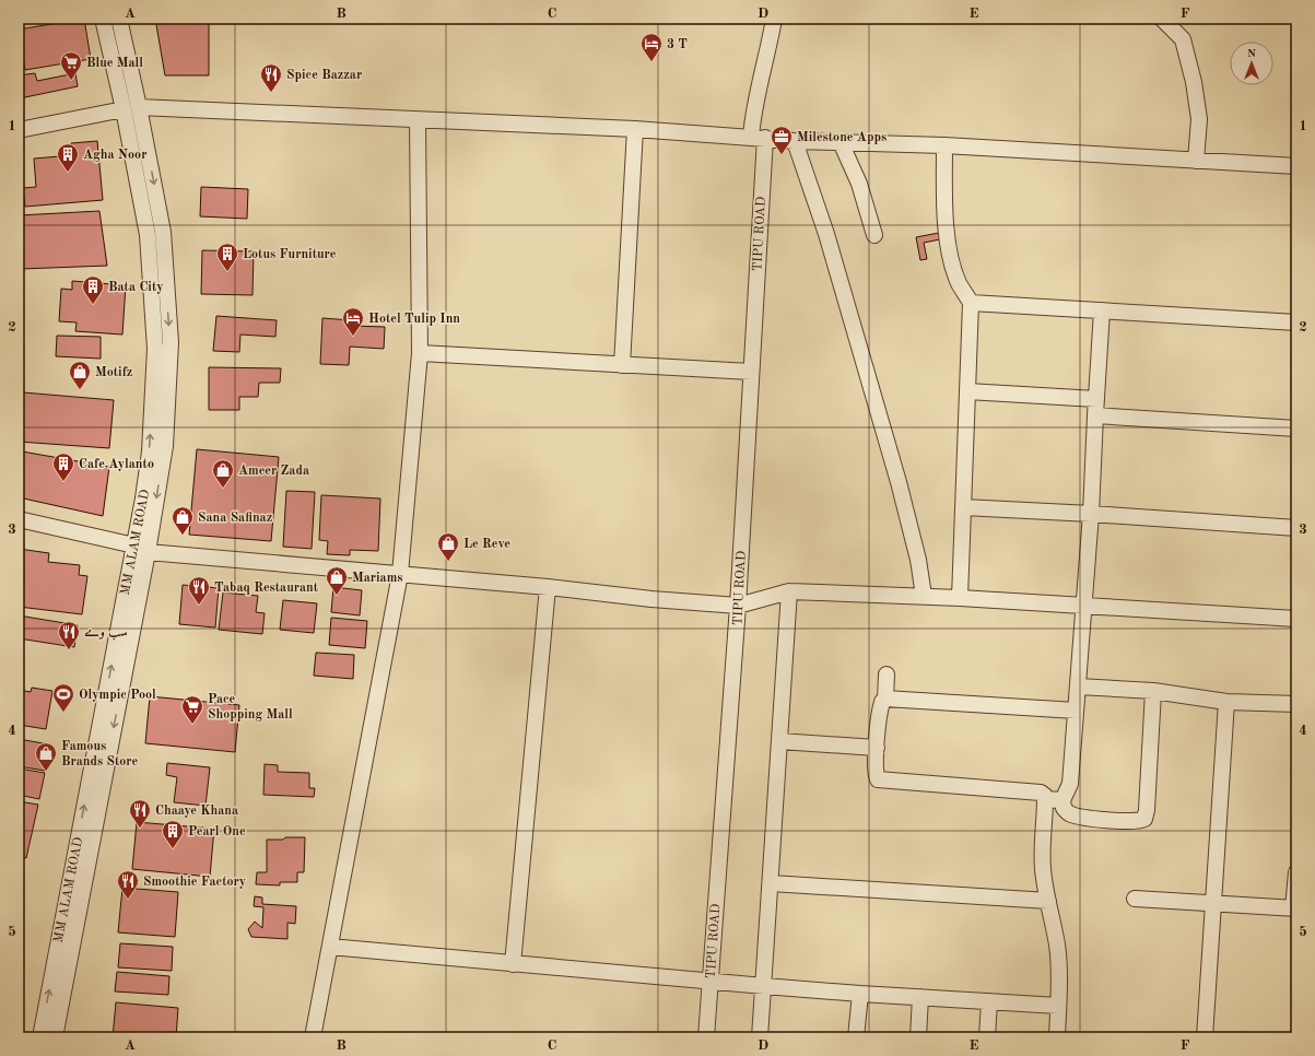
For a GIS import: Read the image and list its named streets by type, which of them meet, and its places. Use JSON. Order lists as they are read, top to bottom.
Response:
{
  "streets": {
    "street": ["TIPU ROAD", "MM ALAM ROAD"]
  },
  "places": {
    "hotel": ["3 T", "Hotel Tulip Inn"],
    "supermarket": ["Blue Mall", "Pace Shopping Mall"],
    "restaurant": [
      "Spice Bazzar",
      "Tabaq Restaurant",
      "سب وے",
      "Chaaye Khana",
      "Smoothie Factory"
    ],
    "office": ["Milestone Apps"],
    "building": [
      "Agha Noor",
      "Lotus Furniture",
      "Bata City",
      "Cafe Aylanto",
      "Pearl One"
    ],
    "shop": [
      "Motifz",
      "Ameer Zada",
      "Sana Safinaz",
      "Le Reve",
      "Mariams",
      "Famous Brands Store"
    ],
    "sports": ["Olympic Pool"]
  },
  "north": "top",
  "grid": {
    "columns": [
      "A",
      "B",
      "C",
      "D",
      "E",
      "F"
    ],
    "rows": [
      "1",
      "2",
      "3",
      "4",
      "5"
    ]
  }
}
